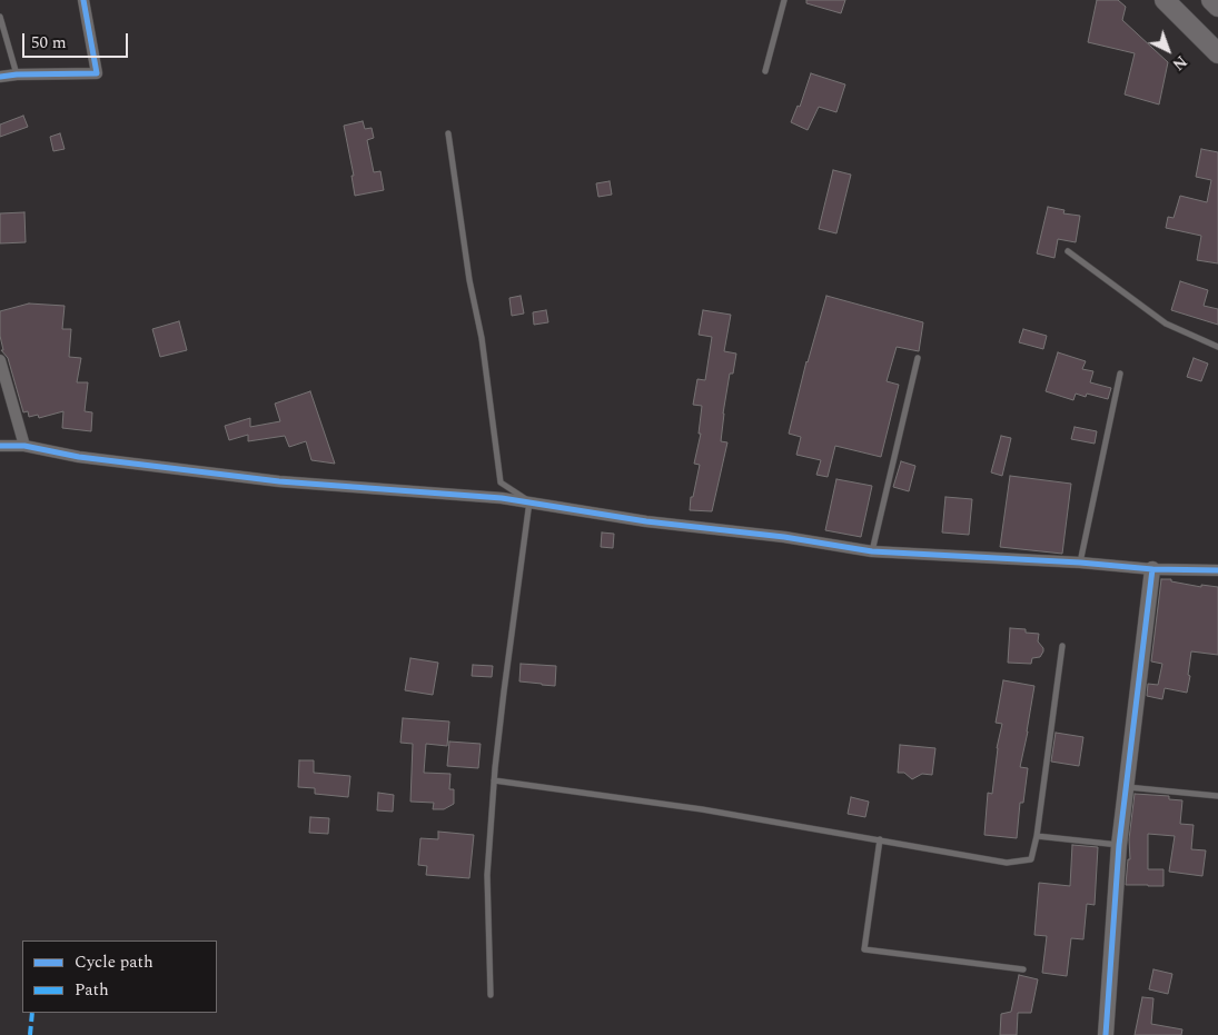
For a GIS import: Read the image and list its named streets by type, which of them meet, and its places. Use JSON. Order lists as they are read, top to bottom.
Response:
{
  "legend": ["Cycle path", "Path"],
  "scale_bar": "50 m",
  "north": "bottom right"
}
